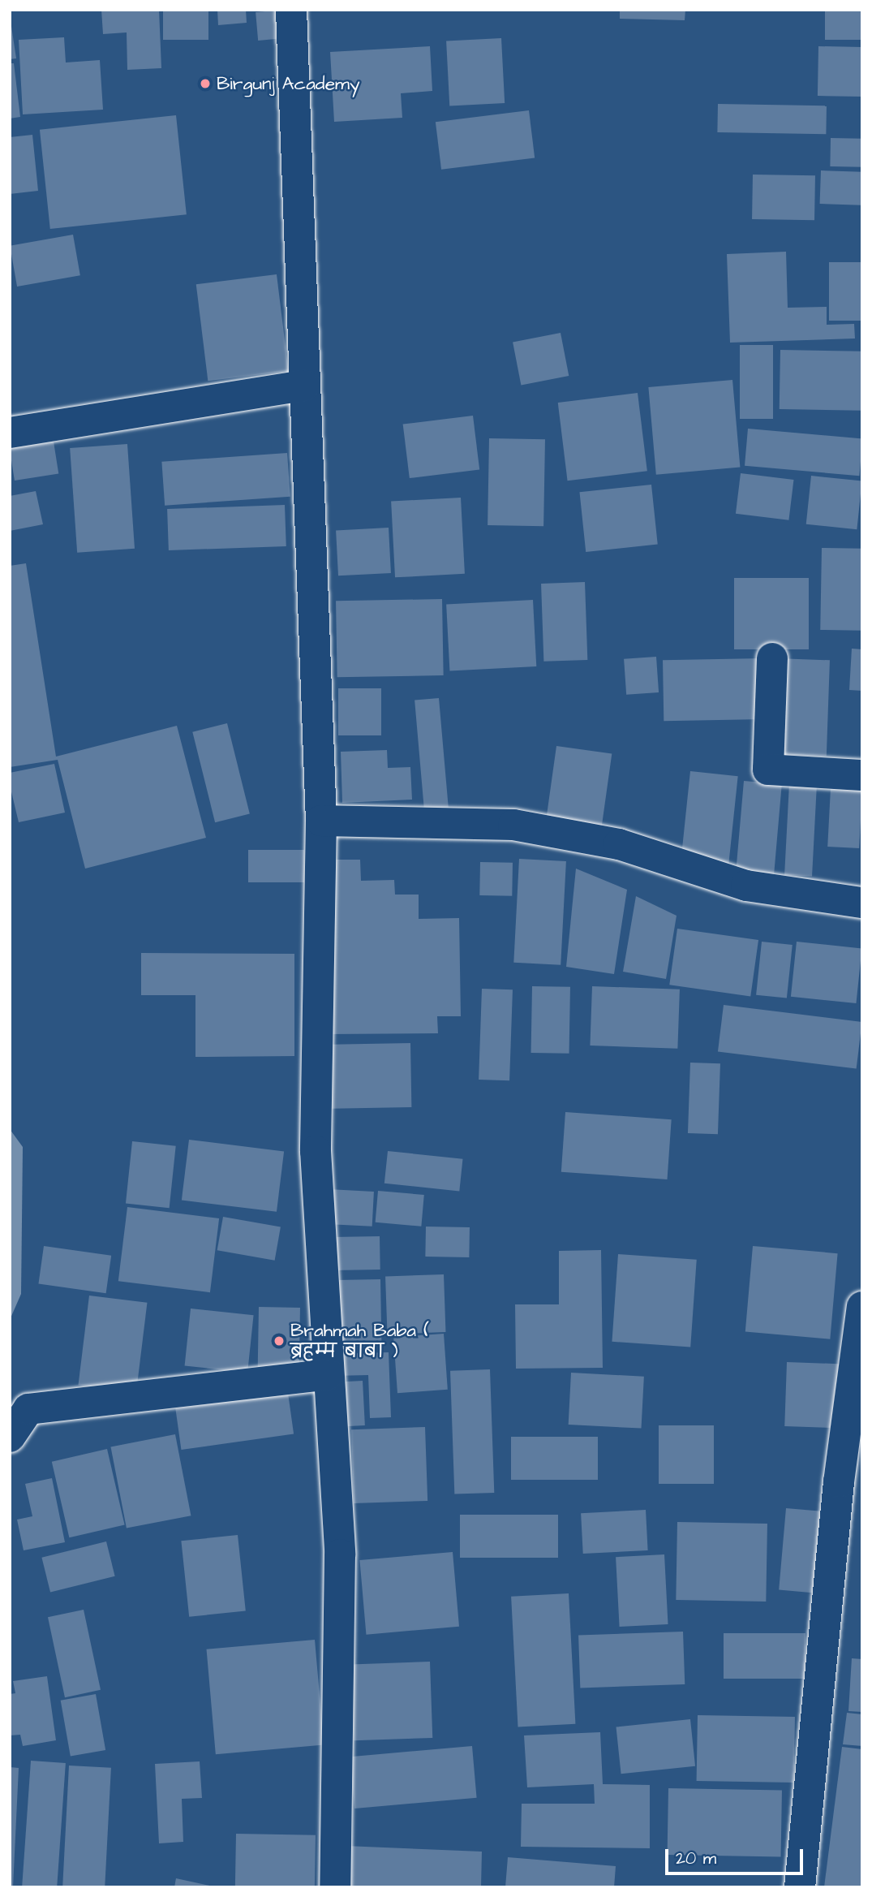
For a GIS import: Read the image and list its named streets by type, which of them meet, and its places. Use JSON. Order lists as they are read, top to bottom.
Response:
{
  "places": ["Birgunj Academy", "Brahmah Baba ( ब्रहम्म बाबा )"],
  "scale_bar": "20 m"
}
